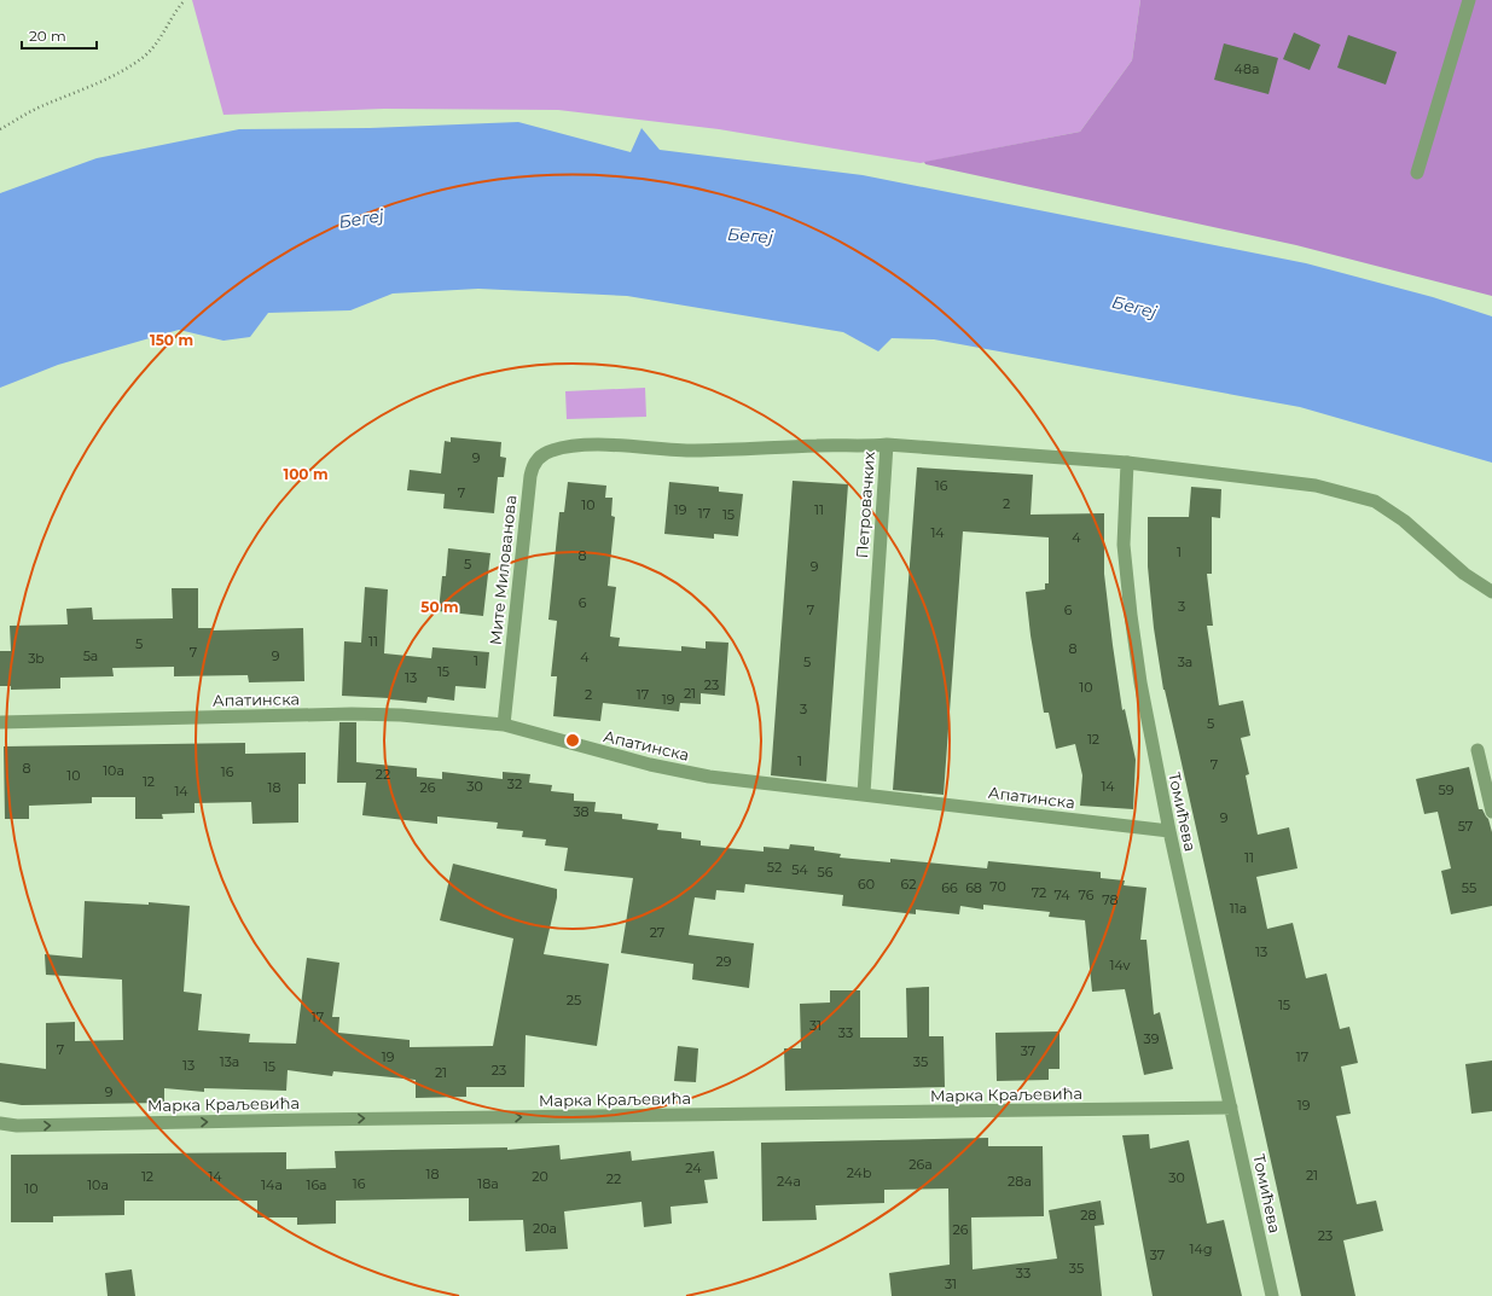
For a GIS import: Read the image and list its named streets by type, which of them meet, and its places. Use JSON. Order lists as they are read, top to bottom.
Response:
{
  "streets": {
    "street": [
      "Петровачких",
      "Мите Милованова",
      "Апатинска",
      "Томићева",
      "Марка Краљевића"
    ]
  },
  "crossings": [
    ["Петровачких", "Мите Милованова"],
    ["Петровачких", "Апатинска"],
    ["Мите Милованова", "Апатинска"],
    ["Апатинска", "Томићева"],
    ["Томићева", "Марка Краљевића"]
  ],
  "one_way": ["Марка Краљевића"],
  "water": ["Бегеј"],
  "house_numbers": [
    "48a",
    "9",
    "16",
    "7",
    "2",
    "10",
    "19",
    "11",
    "17",
    "15",
    "14",
    "4",
    "1",
    "8",
    "5",
    "9",
    "6",
    "3",
    "7",
    "6",
    "11",
    "5",
    "8",
    "7",
    "5a",
    "9",
    "4",
    "3b",
    "1",
    "5",
    "3a",
    "15",
    "13",
    "23",
    "10",
    "21",
    "2",
    "17",
    "19",
    "3",
    "5",
    "12",
    "1",
    "7",
    "8",
    "10a",
    "16",
    "22",
    "10",
    "12",
    "32",
    "30",
    "14",
    "18",
    "26",
    "59",
    "14",
    "38",
    "9",
    "57",
    "11",
    "52",
    "54",
    "56",
    "60",
    "62",
    "70",
    "66",
    "68",
    "55",
    "72",
    "74",
    "76",
    "78",
    "11a",
    "27",
    "13",
    "29",
    "14v",
    "25",
    "15",
    "17",
    "31",
    "33",
    "39",
    "7",
    "37",
    "19",
    "17",
    "13a",
    "35",
    "13",
    "15",
    "23",
    "21",
    "9",
    "19",
    "26a",
    "24",
    "24b",
    "18",
    "21",
    "12",
    "14",
    "20",
    "30",
    "22",
    "24a",
    "28a",
    "16",
    "18a",
    "10a",
    "14a",
    "16a",
    "10",
    "28",
    "20a",
    "26",
    "23",
    "14g",
    "37",
    "35",
    "33",
    "31"
  ],
  "scale_bar": "20 m",
  "rings": ["150 m", "100 m", "50 m"]
}
